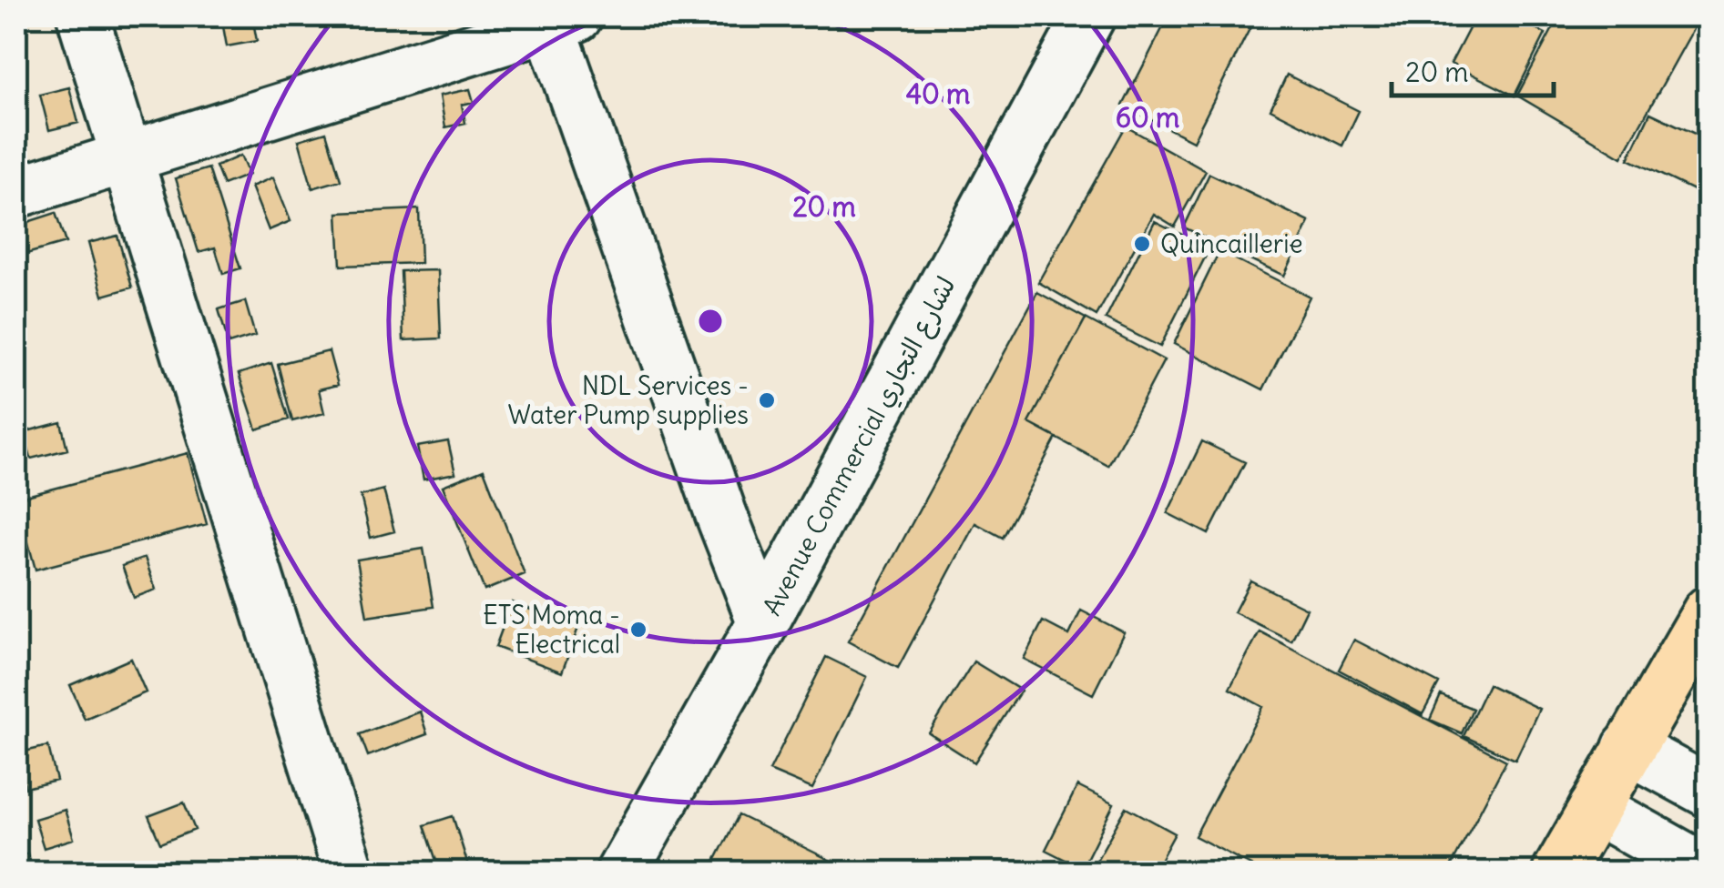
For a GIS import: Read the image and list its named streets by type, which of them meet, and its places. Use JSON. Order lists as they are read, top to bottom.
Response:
{
  "streets": {
    "street": ["Avenue Commercial لشارع التجاري"]
  },
  "places": ["Quincaillerie", "NDL Services - Water Pump supplies", "ETS Moma - Electrical"],
  "scale_bar": "20 m",
  "rings": ["40 m", "60 m", "20 m"]
}
